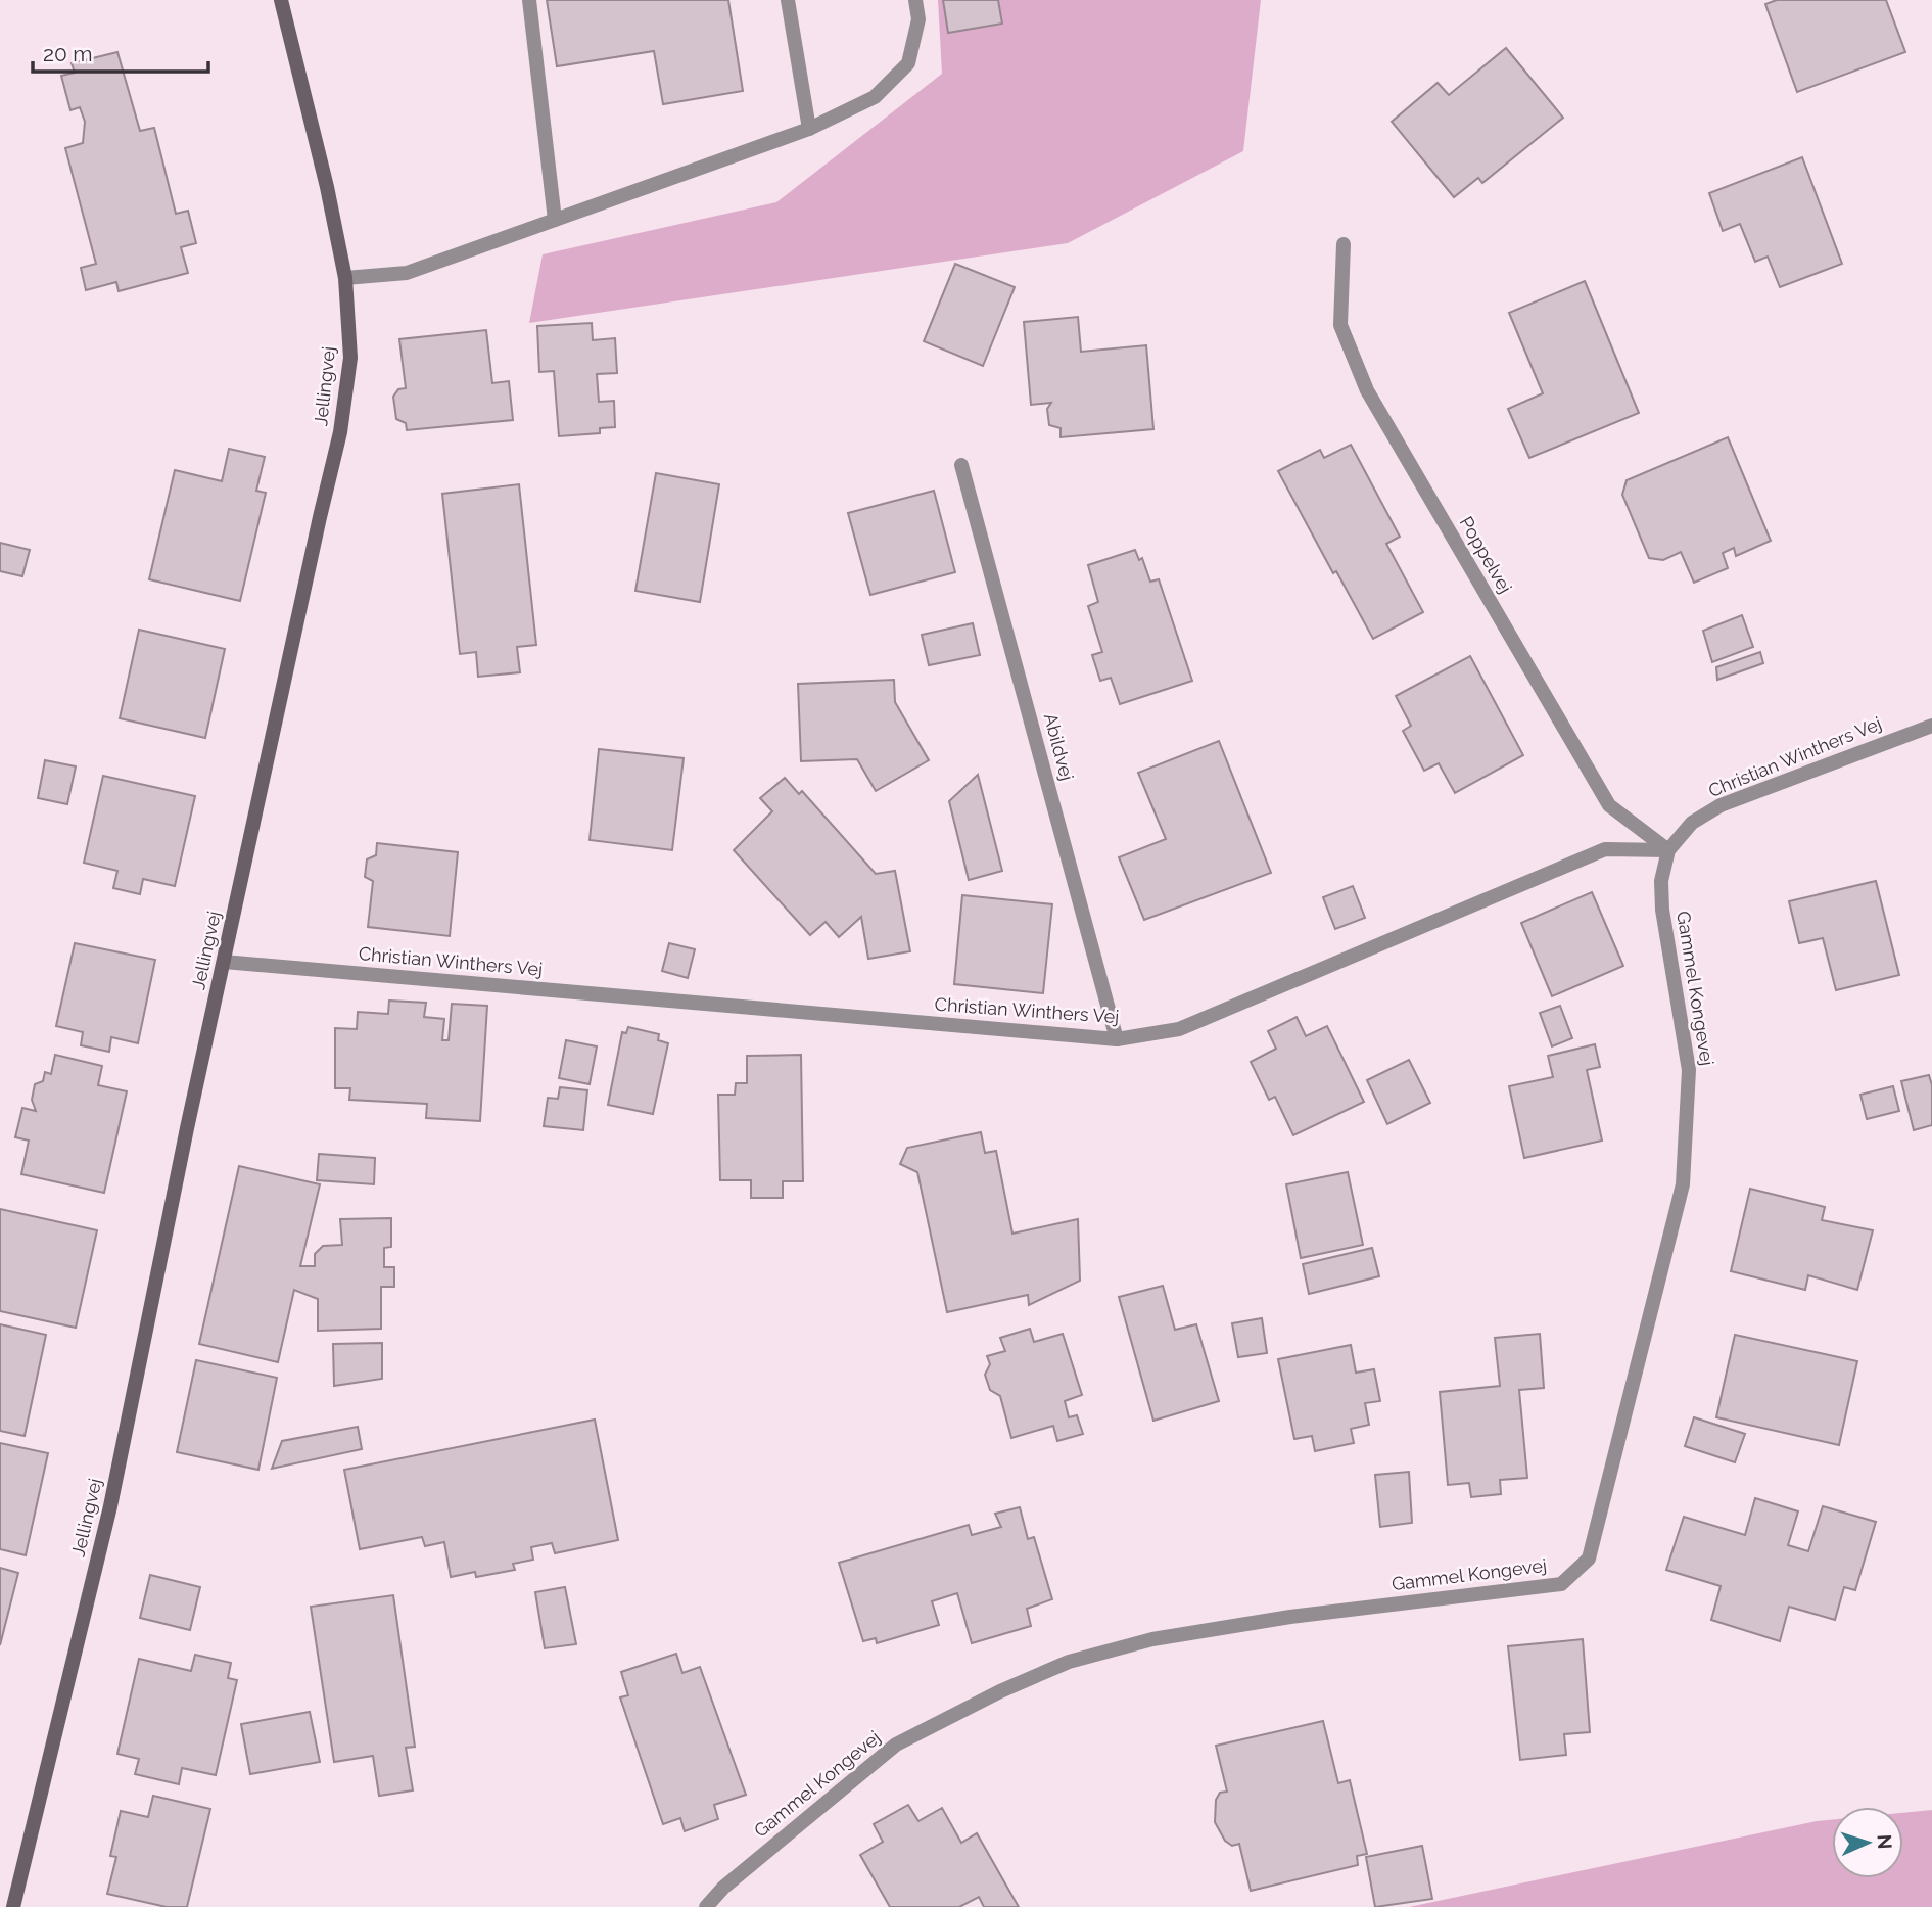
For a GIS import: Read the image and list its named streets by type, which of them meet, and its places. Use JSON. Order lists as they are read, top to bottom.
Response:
{
  "streets": {
    "main road": ["Jellingvej"],
    "street": [
      "Poppelvej",
      "Abildvej",
      "Christian Winthers Vej",
      "Gammel Kongevej"
    ]
  },
  "crossings": [
    ["Jellingvej", "Christian Winthers Vej"],
    ["Poppelvej", "Christian Winthers Vej"],
    ["Poppelvej", "Gammel Kongevej"],
    ["Abildvej", "Christian Winthers Vej"],
    ["Christian Winthers Vej", "Gammel Kongevej"]
  ],
  "scale_bar": "20 m",
  "north": "right"
}
